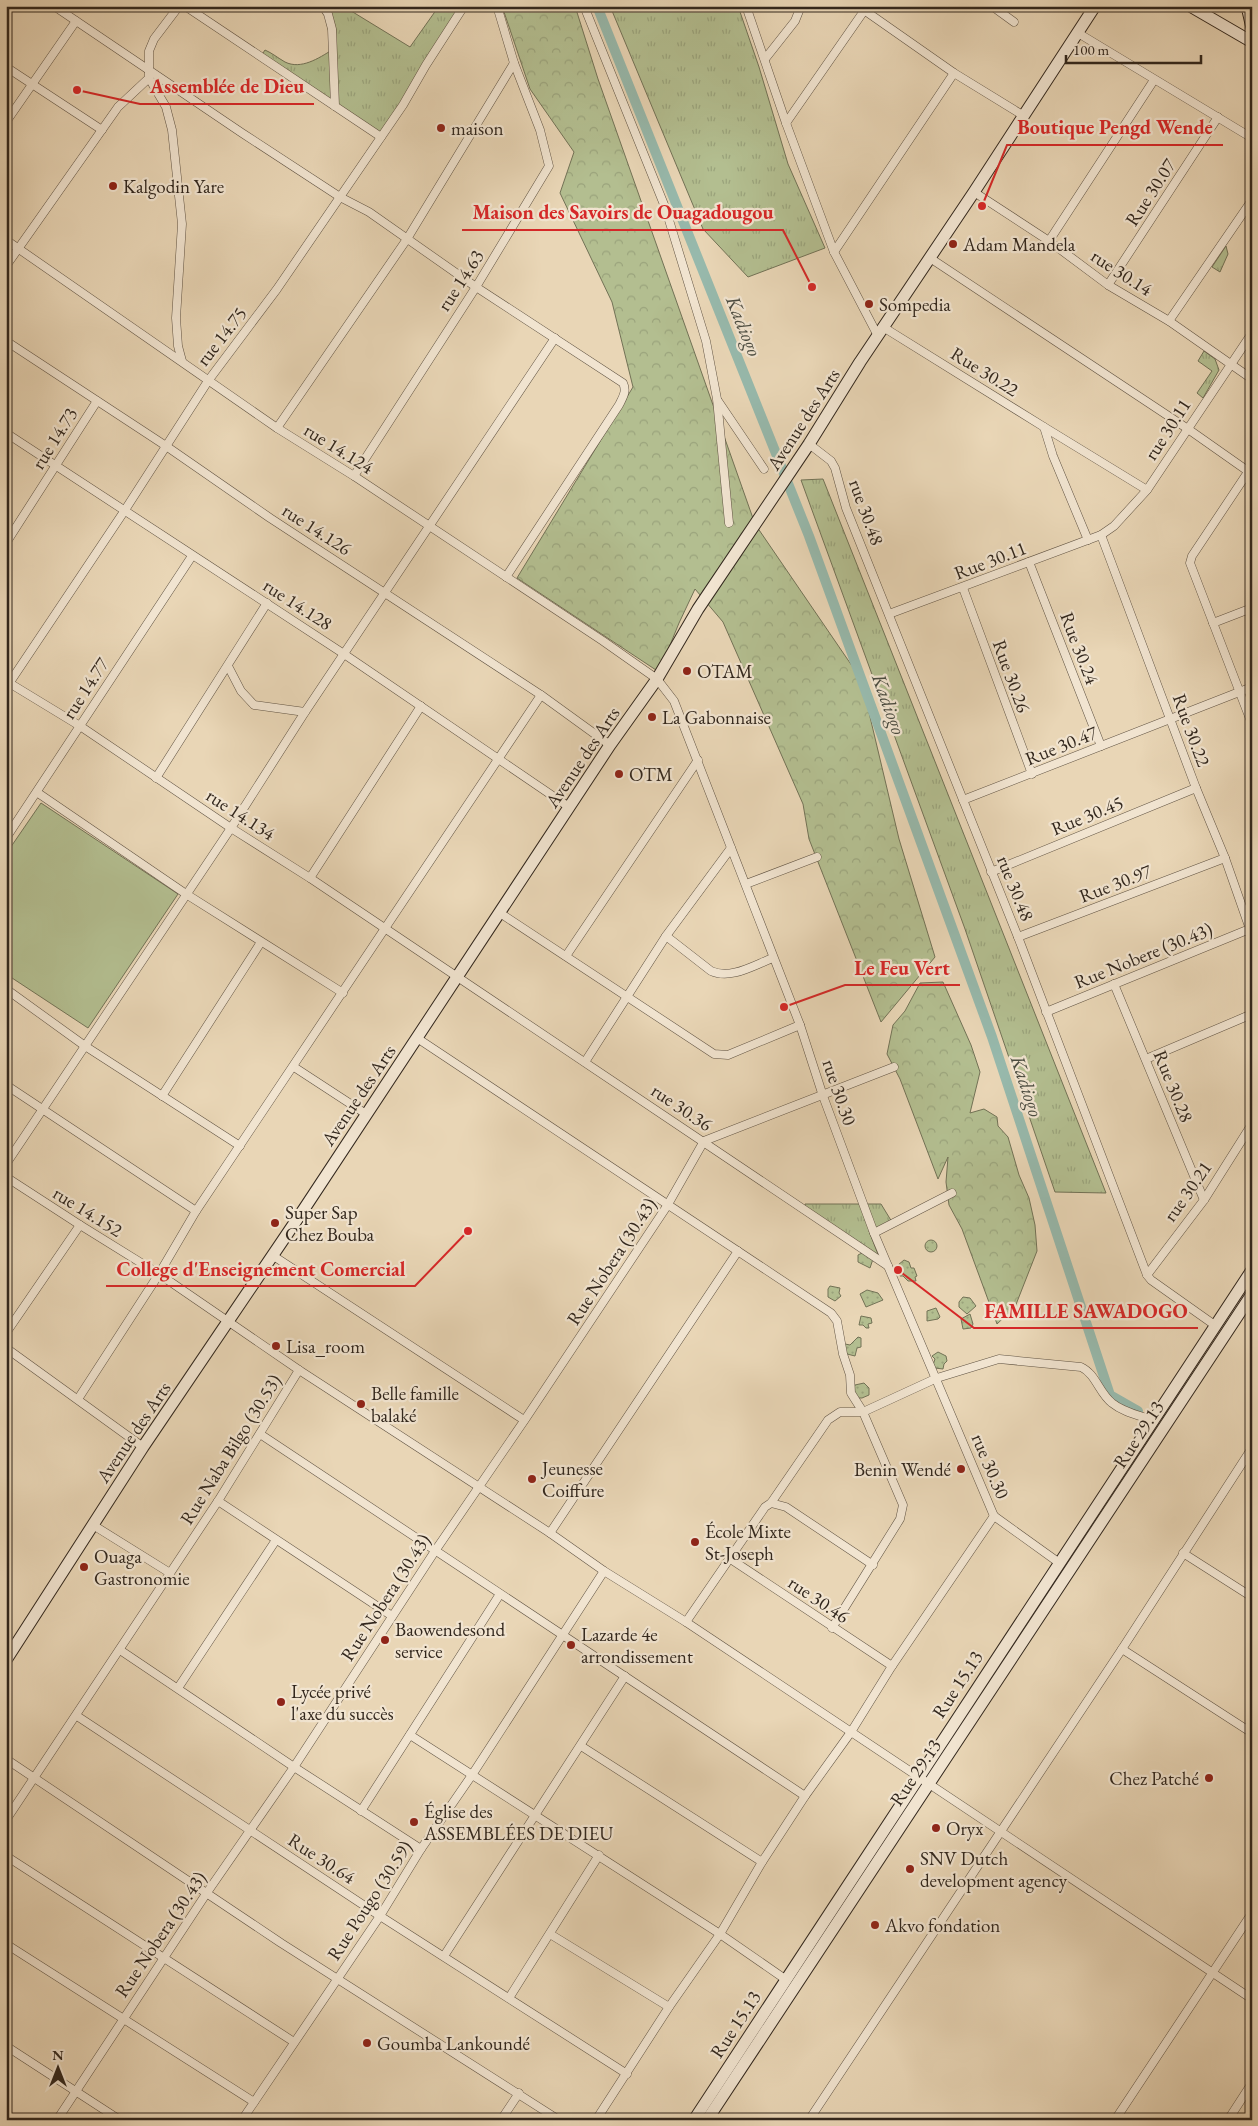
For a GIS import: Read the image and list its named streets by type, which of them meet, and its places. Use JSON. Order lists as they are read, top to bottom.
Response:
{
  "streets": {
    "street": [
      "Rue 30.07",
      "rue 30.14",
      "rue 14.63",
      "rue 14.75",
      "Rue 30.22",
      "Avenue des Arts",
      "rue 30.11",
      "rue 14.73",
      "rue 14.124",
      "rue 30.48",
      "rue 14.126",
      "Rue 30.11",
      "rue 14.128",
      "Rue 30.24",
      "Rue 30.26",
      "rue 14.77",
      "Rue 30.47",
      "rue 14.134",
      "Rue 30.45",
      "Rue 30.97",
      "Rue Nobere (30.43)",
      "Rue 30.28",
      "rue 30.30",
      "rue 30.36",
      "rue 30.21",
      "rue 14.152",
      "Rue Nobera (30.43)",
      "Rue 29.13",
      "Rue Naba Bilgo (30.53)",
      "rue 30.46",
      "Rue 15.13",
      "Rue 30.64",
      "Rue Pougo (30.59)"
    ]
  },
  "crossings": [
    ["Rue 30.07", "rue 30.14"],
    ["rue 30.14", "Avenue des Arts"],
    ["rue 30.14", "rue 30.11"],
    ["rue 14.63", "rue 14.124"],
    ["rue 14.75", "rue 14.124"],
    ["rue 14.75", "rue 14.126"],
    ["rue 14.75", "rue 14.128"],
    ["rue 14.75", "rue 14.134"],
    ["Rue 30.22", "Avenue des Arts"],
    ["Rue 30.22", "rue 30.11"],
    ["Rue 30.22", "Rue 30.11"],
    ["Rue 30.22", "Rue 30.47"],
    ["Rue 30.22", "Rue 30.45"],
    ["Rue 30.22", "Rue 30.97"],
    ["Rue 30.22", "Rue Nobere (30.43)"],
    ["Avenue des Arts", "rue 14.124"],
    ["Avenue des Arts", "rue 30.48"],
    ["Avenue des Arts", "rue 14.126"],
    ["Avenue des Arts", "rue 14.128"],
    ["Avenue des Arts", "rue 14.134"],
    ["Avenue des Arts", "rue 30.30"],
    ["Avenue des Arts", "rue 30.36"],
    ["Avenue des Arts", "rue 14.152"],
    ["rue 30.11", "Rue 30.11"],
    ["rue 14.73", "rue 14.126"],
    ["rue 14.73", "rue 14.128"],
    ["rue 14.124", "rue 30.30"],
    ["rue 30.48", "Rue 30.11"],
    ["rue 30.48", "Rue 30.47"],
    ["rue 30.48", "Rue 30.45"],
    ["rue 30.48", "Rue 30.97"],
    ["rue 30.48", "Rue Nobere (30.43)"],
    ["rue 30.48", "rue 30.21"],
    ["Rue 30.11", "Rue 30.24"],
    ["Rue 30.11", "Rue 30.26"],
    ["rue 14.128", "rue 14.77"],
    ["Rue 30.24", "Rue 30.47"],
    ["Rue 30.26", "Rue 30.47"],
    ["rue 14.77", "rue 14.134"],
    ["rue 14.134", "rue 30.36"],
    ["Rue Nobere (30.43)", "Rue 30.28"],
    ["Rue 30.28", "rue 30.21"],
    ["rue 30.30", "rue 30.36"],
    ["rue 30.36", "Rue Nobera (30.43)"],
    ["rue 14.152", "Rue Nobera (30.43)"],
    ["rue 14.152", "Rue 29.13"],
    ["rue 14.152", "Rue Naba Bilgo (30.53)"],
    ["rue 14.152", "Rue 15.13"],
    ["rue 14.152", "Rue Pougo (30.59)"],
    ["Rue Nobera (30.43)", "Rue 30.64"],
    ["Rue Naba Bilgo (30.53)", "Rue 30.64"],
    ["Rue 30.64", "Rue Pougo (30.59)"]
  ],
  "water": ["Kadiogo"],
  "places": [
    "Assemblée de Dieu",
    "maison",
    "Kalgodin Yare",
    "Boutique Pengd Wende",
    "Adam Mandela",
    "Maison des Savoirs de Ouagadougou",
    "Sompedia",
    "OTAM",
    "La Gabonnaise",
    "OTM",
    "Le Feu Vert",
    "Super Sap Chez Bouba",
    "College d'Enseignement Comercial",
    "FAMILLE SAWADOGO",
    "Lisa_room",
    "Belle famille balaké",
    "Benin Wendé",
    "Jeunesse Coiffure",
    "École Mixte St-Joseph",
    "Ouaga Gastronomie",
    "Baowendesond service",
    "Lazarde 4e arrondissement",
    "Lycée privé l'axe du succès",
    "Chez Patché",
    "Église des ASSEMBLÉES DE DIEU",
    "Oryx",
    "SNV Dutch development agency",
    "Akvo fondation",
    "Goumba Lankoundé"
  ],
  "scale_bar": "100 m",
  "north": "top"
}
